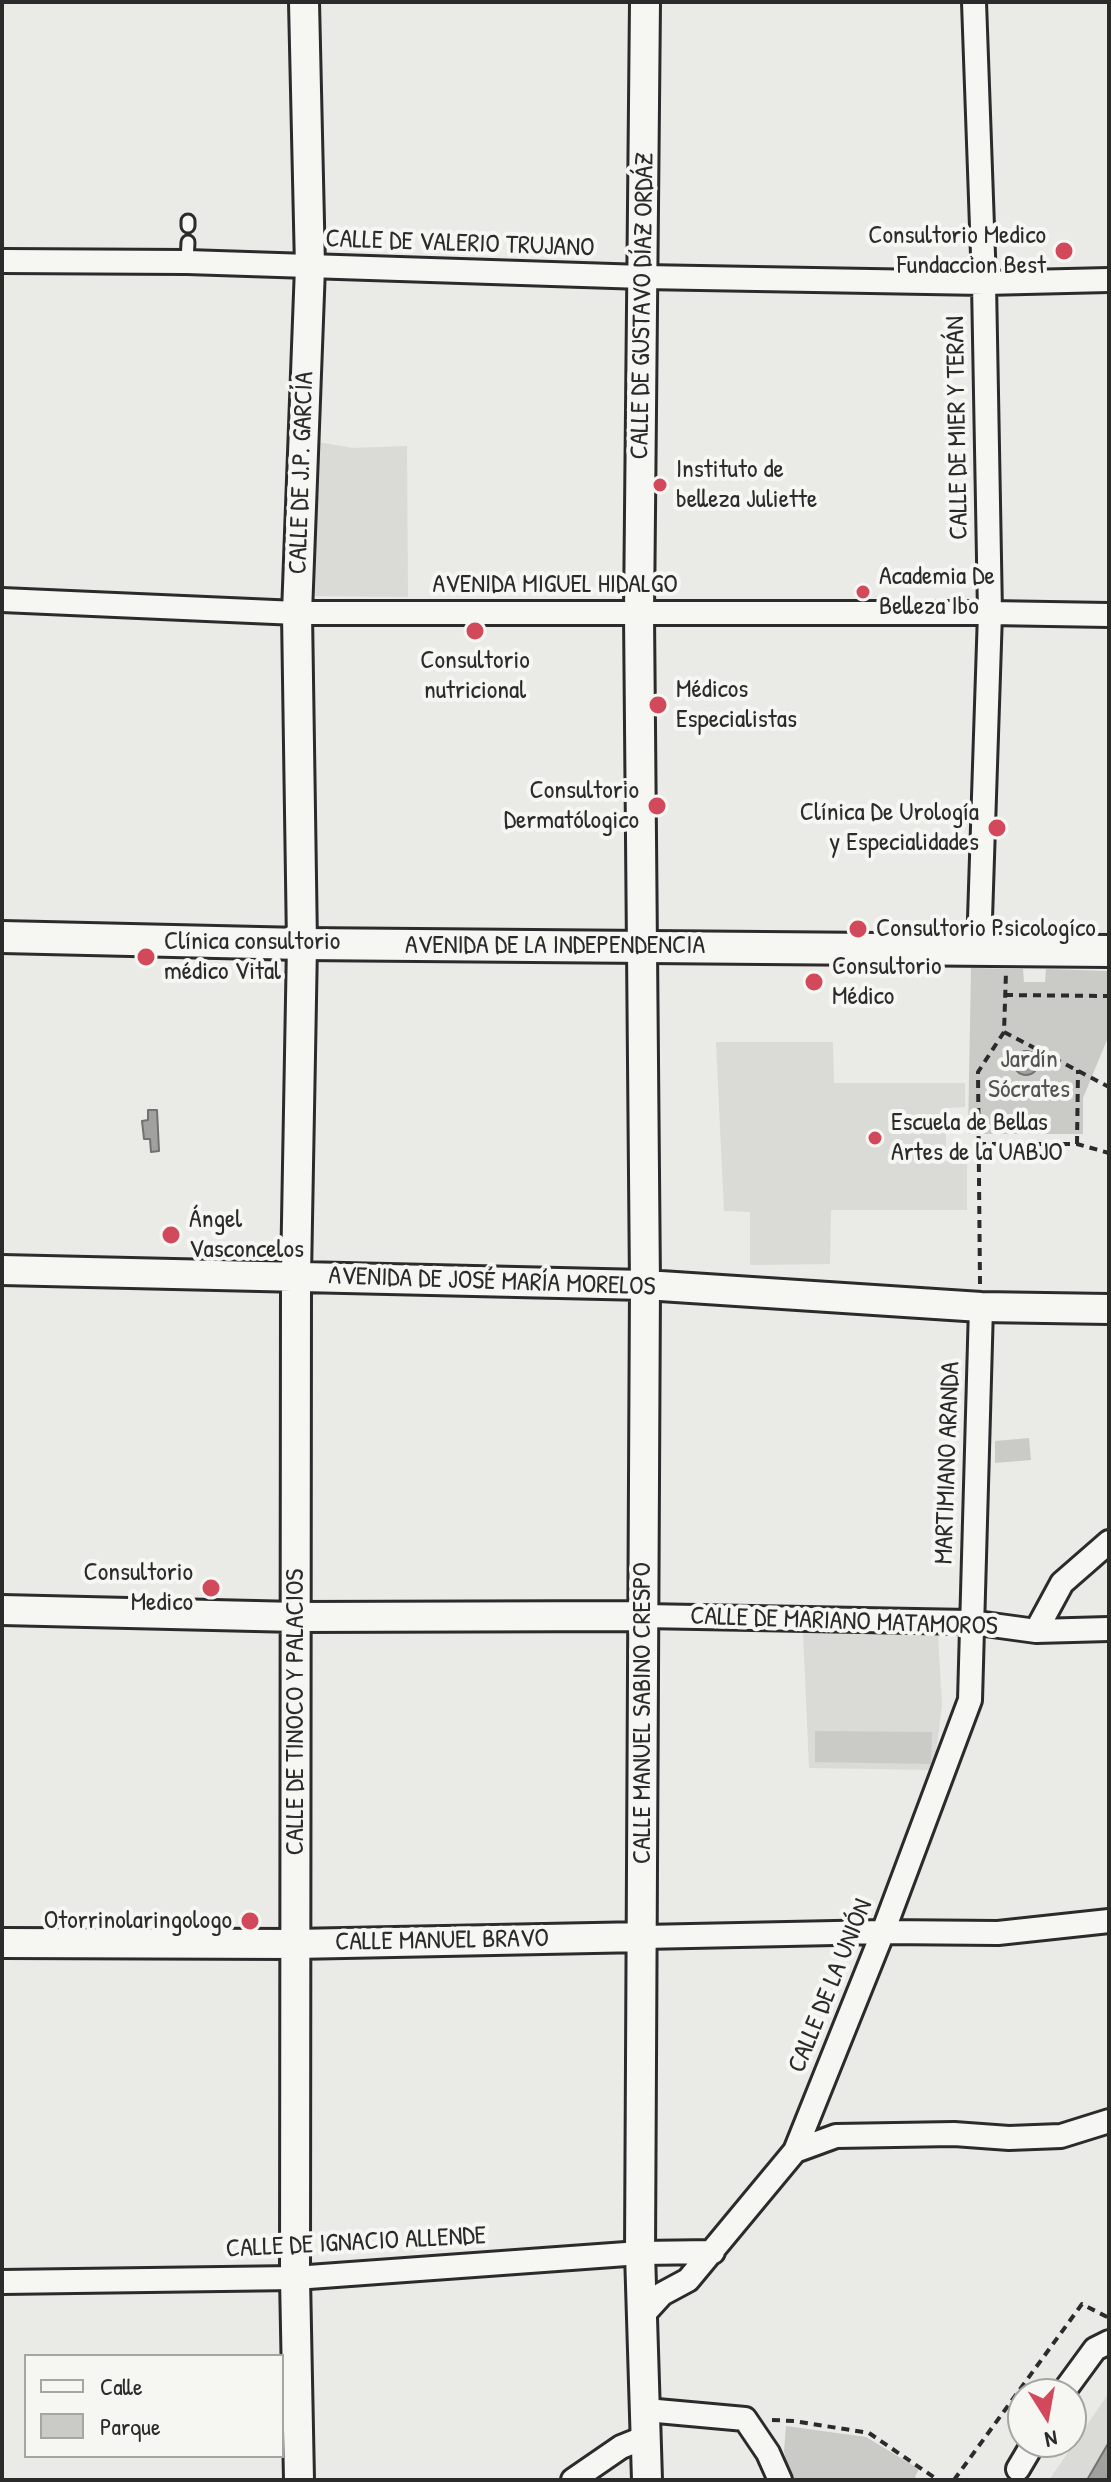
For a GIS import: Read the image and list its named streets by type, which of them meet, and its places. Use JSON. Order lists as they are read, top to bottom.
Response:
{
  "streets": {
    "main road": ["AVENIDA DE LA INDEPENDENCIA"],
    "street": [
      "CALLE DE VALERIO TRUJANO",
      "CALLE DE GUSTAVO DÍAZ ORDÁZ",
      "CALLE DE MIER Y TERÁN",
      "CALLE DE J.P. GARCÍA",
      "AVENIDA MIGUEL HIDALGO",
      "AVENIDA DE JOSÉ MARÍA MORELOS",
      "MARTIMIANO ARANDA",
      "CALLE DE MARIANO MATAMOROS",
      "CALLE DE TINOCO Y PALACIOS",
      "CALLE MANUEL SABINO CRESPO",
      "CALLE MANUEL BRAVO",
      "CALLE DE LA UNIÓN",
      "CALLE DE IGNACIO ALLENDE"
    ]
  },
  "crossings": [
    ["CALLE DE VALERIO TRUJANO", "CALLE DE GUSTAVO DÍAZ ORDÁZ"],
    ["CALLE DE VALERIO TRUJANO", "CALLE DE MIER Y TERÁN"],
    ["CALLE DE VALERIO TRUJANO", "CALLE DE J.P. GARCÍA"],
    ["CALLE DE GUSTAVO DÍAZ ORDÁZ", "AVENIDA MIGUEL HIDALGO"],
    ["CALLE DE GUSTAVO DÍAZ ORDÁZ", "AVENIDA DE LA INDEPENDENCIA"],
    ["CALLE DE GUSTAVO DÍAZ ORDÁZ", "CALLE MANUEL SABINO CRESPO"],
    ["CALLE DE MIER Y TERÁN", "AVENIDA MIGUEL HIDALGO"],
    ["CALLE DE MIER Y TERÁN", "AVENIDA DE LA INDEPENDENCIA"],
    ["CALLE DE J.P. GARCÍA", "AVENIDA MIGUEL HIDALGO"],
    ["CALLE DE J.P. GARCÍA", "AVENIDA DE LA INDEPENDENCIA"],
    ["CALLE DE J.P. GARCÍA", "CALLE DE TINOCO Y PALACIOS"],
    ["AVENIDA DE LA INDEPENDENCIA", "CALLE DE TINOCO Y PALACIOS"],
    ["AVENIDA DE LA INDEPENDENCIA", "CALLE MANUEL SABINO CRESPO"],
    ["AVENIDA DE JOSÉ MARÍA MORELOS", "MARTIMIANO ARANDA"],
    ["AVENIDA DE JOSÉ MARÍA MORELOS", "CALLE DE TINOCO Y PALACIOS"],
    ["AVENIDA DE JOSÉ MARÍA MORELOS", "CALLE MANUEL SABINO CRESPO"],
    ["MARTIMIANO ARANDA", "CALLE DE MARIANO MATAMOROS"],
    ["MARTIMIANO ARANDA", "CALLE DE LA UNIÓN"],
    ["CALLE DE MARIANO MATAMOROS", "CALLE DE TINOCO Y PALACIOS"],
    ["CALLE DE MARIANO MATAMOROS", "CALLE MANUEL SABINO CRESPO"],
    ["CALLE DE MARIANO MATAMOROS", "CALLE DE LA UNIÓN"],
    ["CALLE DE TINOCO Y PALACIOS", "CALLE MANUEL BRAVO"],
    ["CALLE DE TINOCO Y PALACIOS", "CALLE DE IGNACIO ALLENDE"],
    ["CALLE MANUEL SABINO CRESPO", "CALLE MANUEL BRAVO"],
    ["CALLE MANUEL SABINO CRESPO", "CALLE DE LA UNIÓN"],
    ["CALLE MANUEL SABINO CRESPO", "CALLE DE IGNACIO ALLENDE"],
    ["CALLE MANUEL BRAVO", "CALLE DE LA UNIÓN"],
    ["CALLE DE LA UNIÓN", "CALLE DE IGNACIO ALLENDE"]
  ],
  "parks": ["Jardín Sócrates"],
  "places": [
    "Consultorio Medico Fundaccion Best",
    "Instituto de belleza Juliette",
    "Academia De Belleza Ibo",
    "Consultorio nutricional",
    "Médicos Especialistas",
    "Consultorio Dermatólogico",
    "Clínica De Urología y Especialidades",
    "Consultorio Psicologíco",
    "Clínica consultorio médico Vital",
    "Consultorio Médico",
    "Escuela de Bellas Artes de la UABJO",
    "Ángel Vasconcelos",
    "Consultorio Medico",
    "Otorrinolaringologo"
  ],
  "legend": ["Calle", "Parque"],
  "north": "bottom"
}
